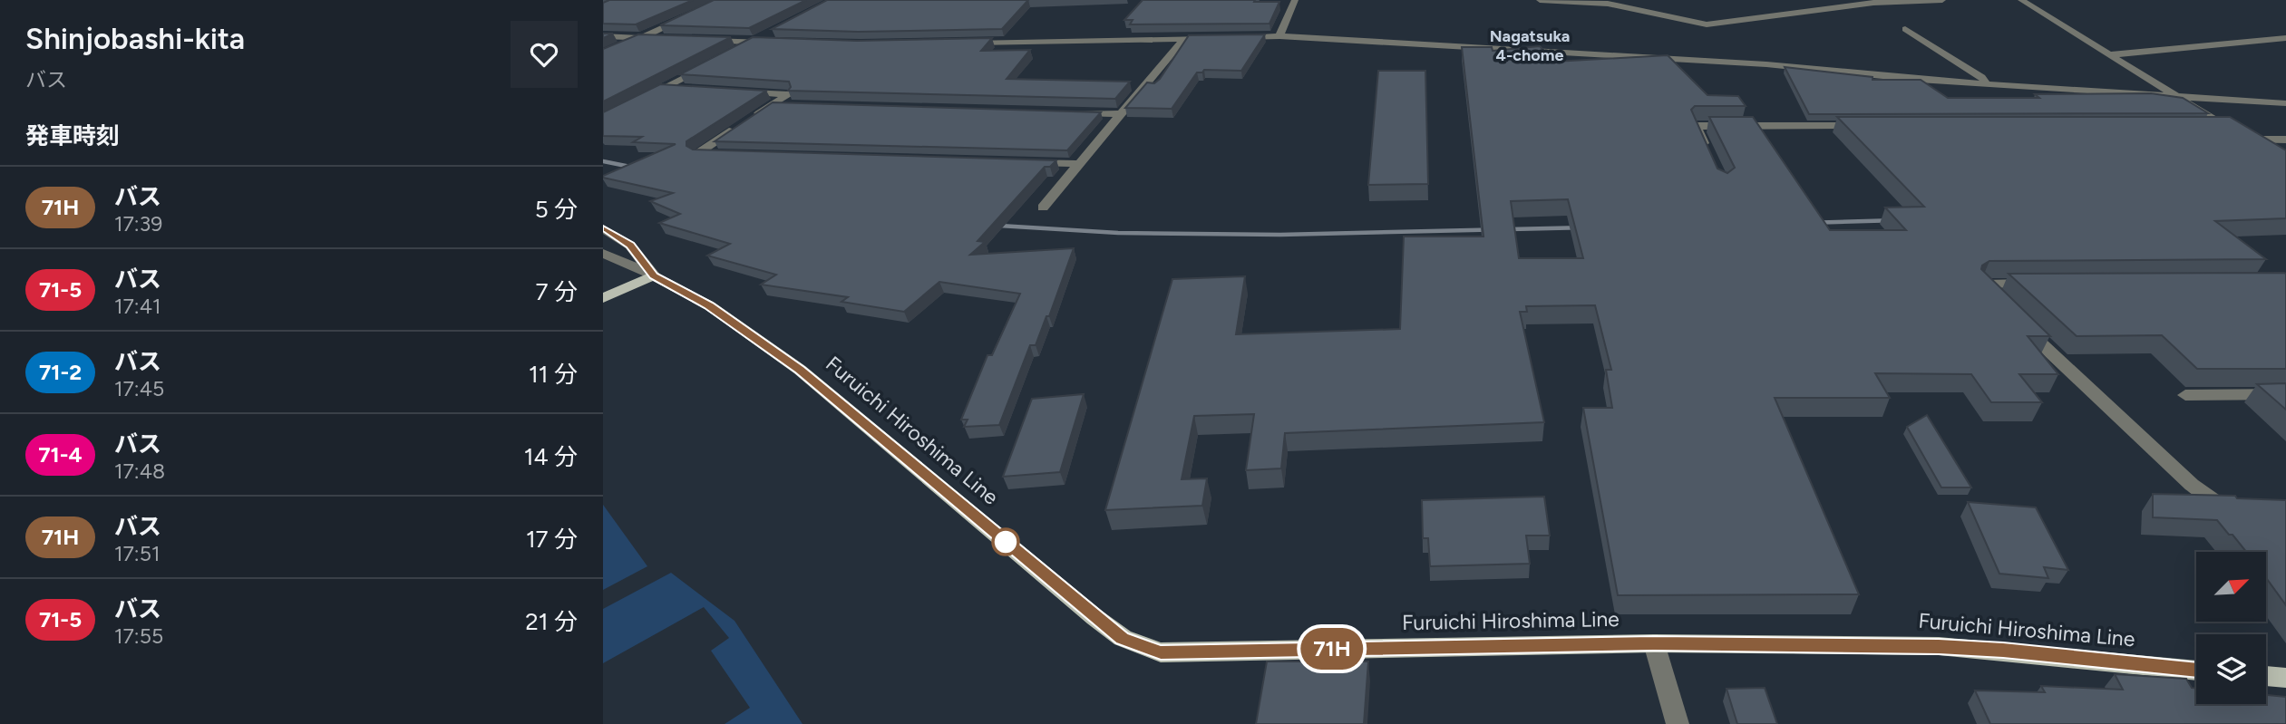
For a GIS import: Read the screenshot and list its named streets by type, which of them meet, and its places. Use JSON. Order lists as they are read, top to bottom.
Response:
{
  "streets": {
    "main road": ["Furuichi Hiroshima Line"]
  },
  "districts": ["Nagatsuka 4-chome"],
  "lines": ["bus line 71H"],
  "north": "top right",
  "page": {
    "heading": [
      ["Shinjobashi-kita", "バス"],
      "発車時刻"
    ],
    "on_map": "71H",
    "list": [
      {
        "mark": "71H",
        "name": "バス",
        "note": "17:39",
        "value": "5 分"
      },
      {
        "mark": "71-5",
        "name": "バス",
        "note": "17:41",
        "value": "7 分"
      },
      {
        "mark": "71-2",
        "name": "バス",
        "note": "17:45",
        "value": "11 分"
      },
      {
        "mark": "71-4",
        "name": "バス",
        "note": "17:48",
        "value": "14 分"
      },
      {
        "mark": "71H",
        "name": "バス",
        "note": "17:51",
        "value": "17 分"
      },
      {
        "mark": "71-5",
        "name": "バス",
        "note": "17:55",
        "value": "21 分"
      }
    ]
  }
}
